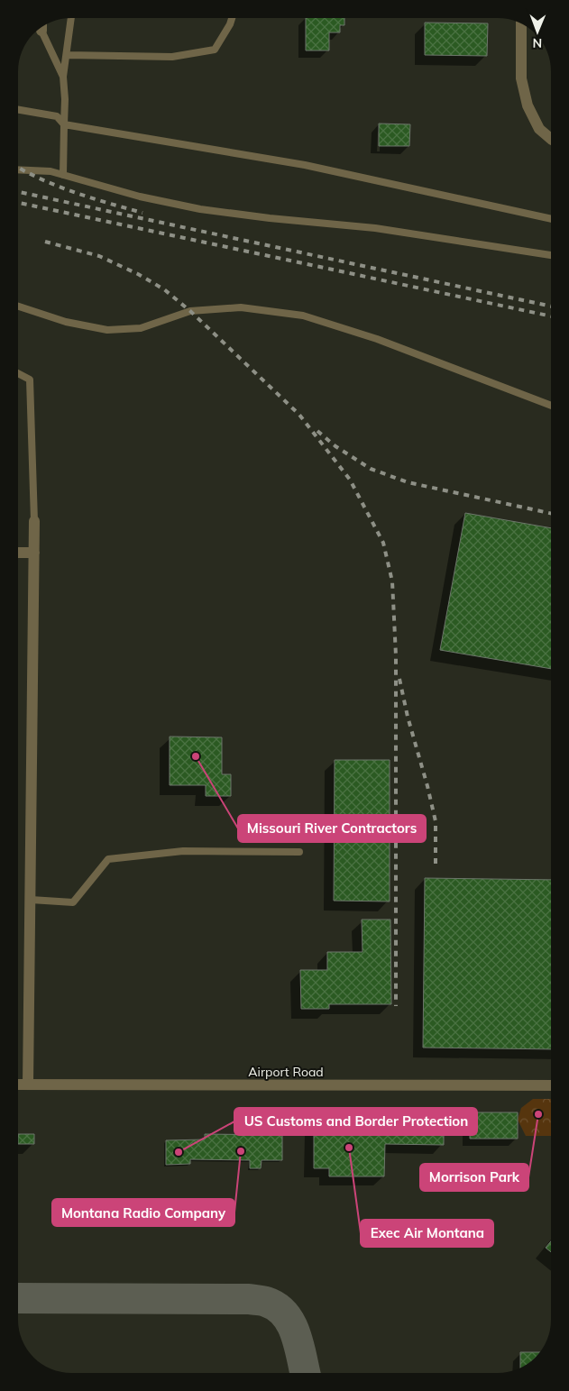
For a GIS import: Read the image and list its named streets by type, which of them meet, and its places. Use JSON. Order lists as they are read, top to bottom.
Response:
{
  "streets": {
    "street": ["Airport Road"]
  },
  "places": [
    "Missouri River Contractors",
    "Morrison Park",
    "Exec Air Montana",
    "Montana Radio Company",
    "US Customs and Border Protection"
  ],
  "north": "bottom"
}
